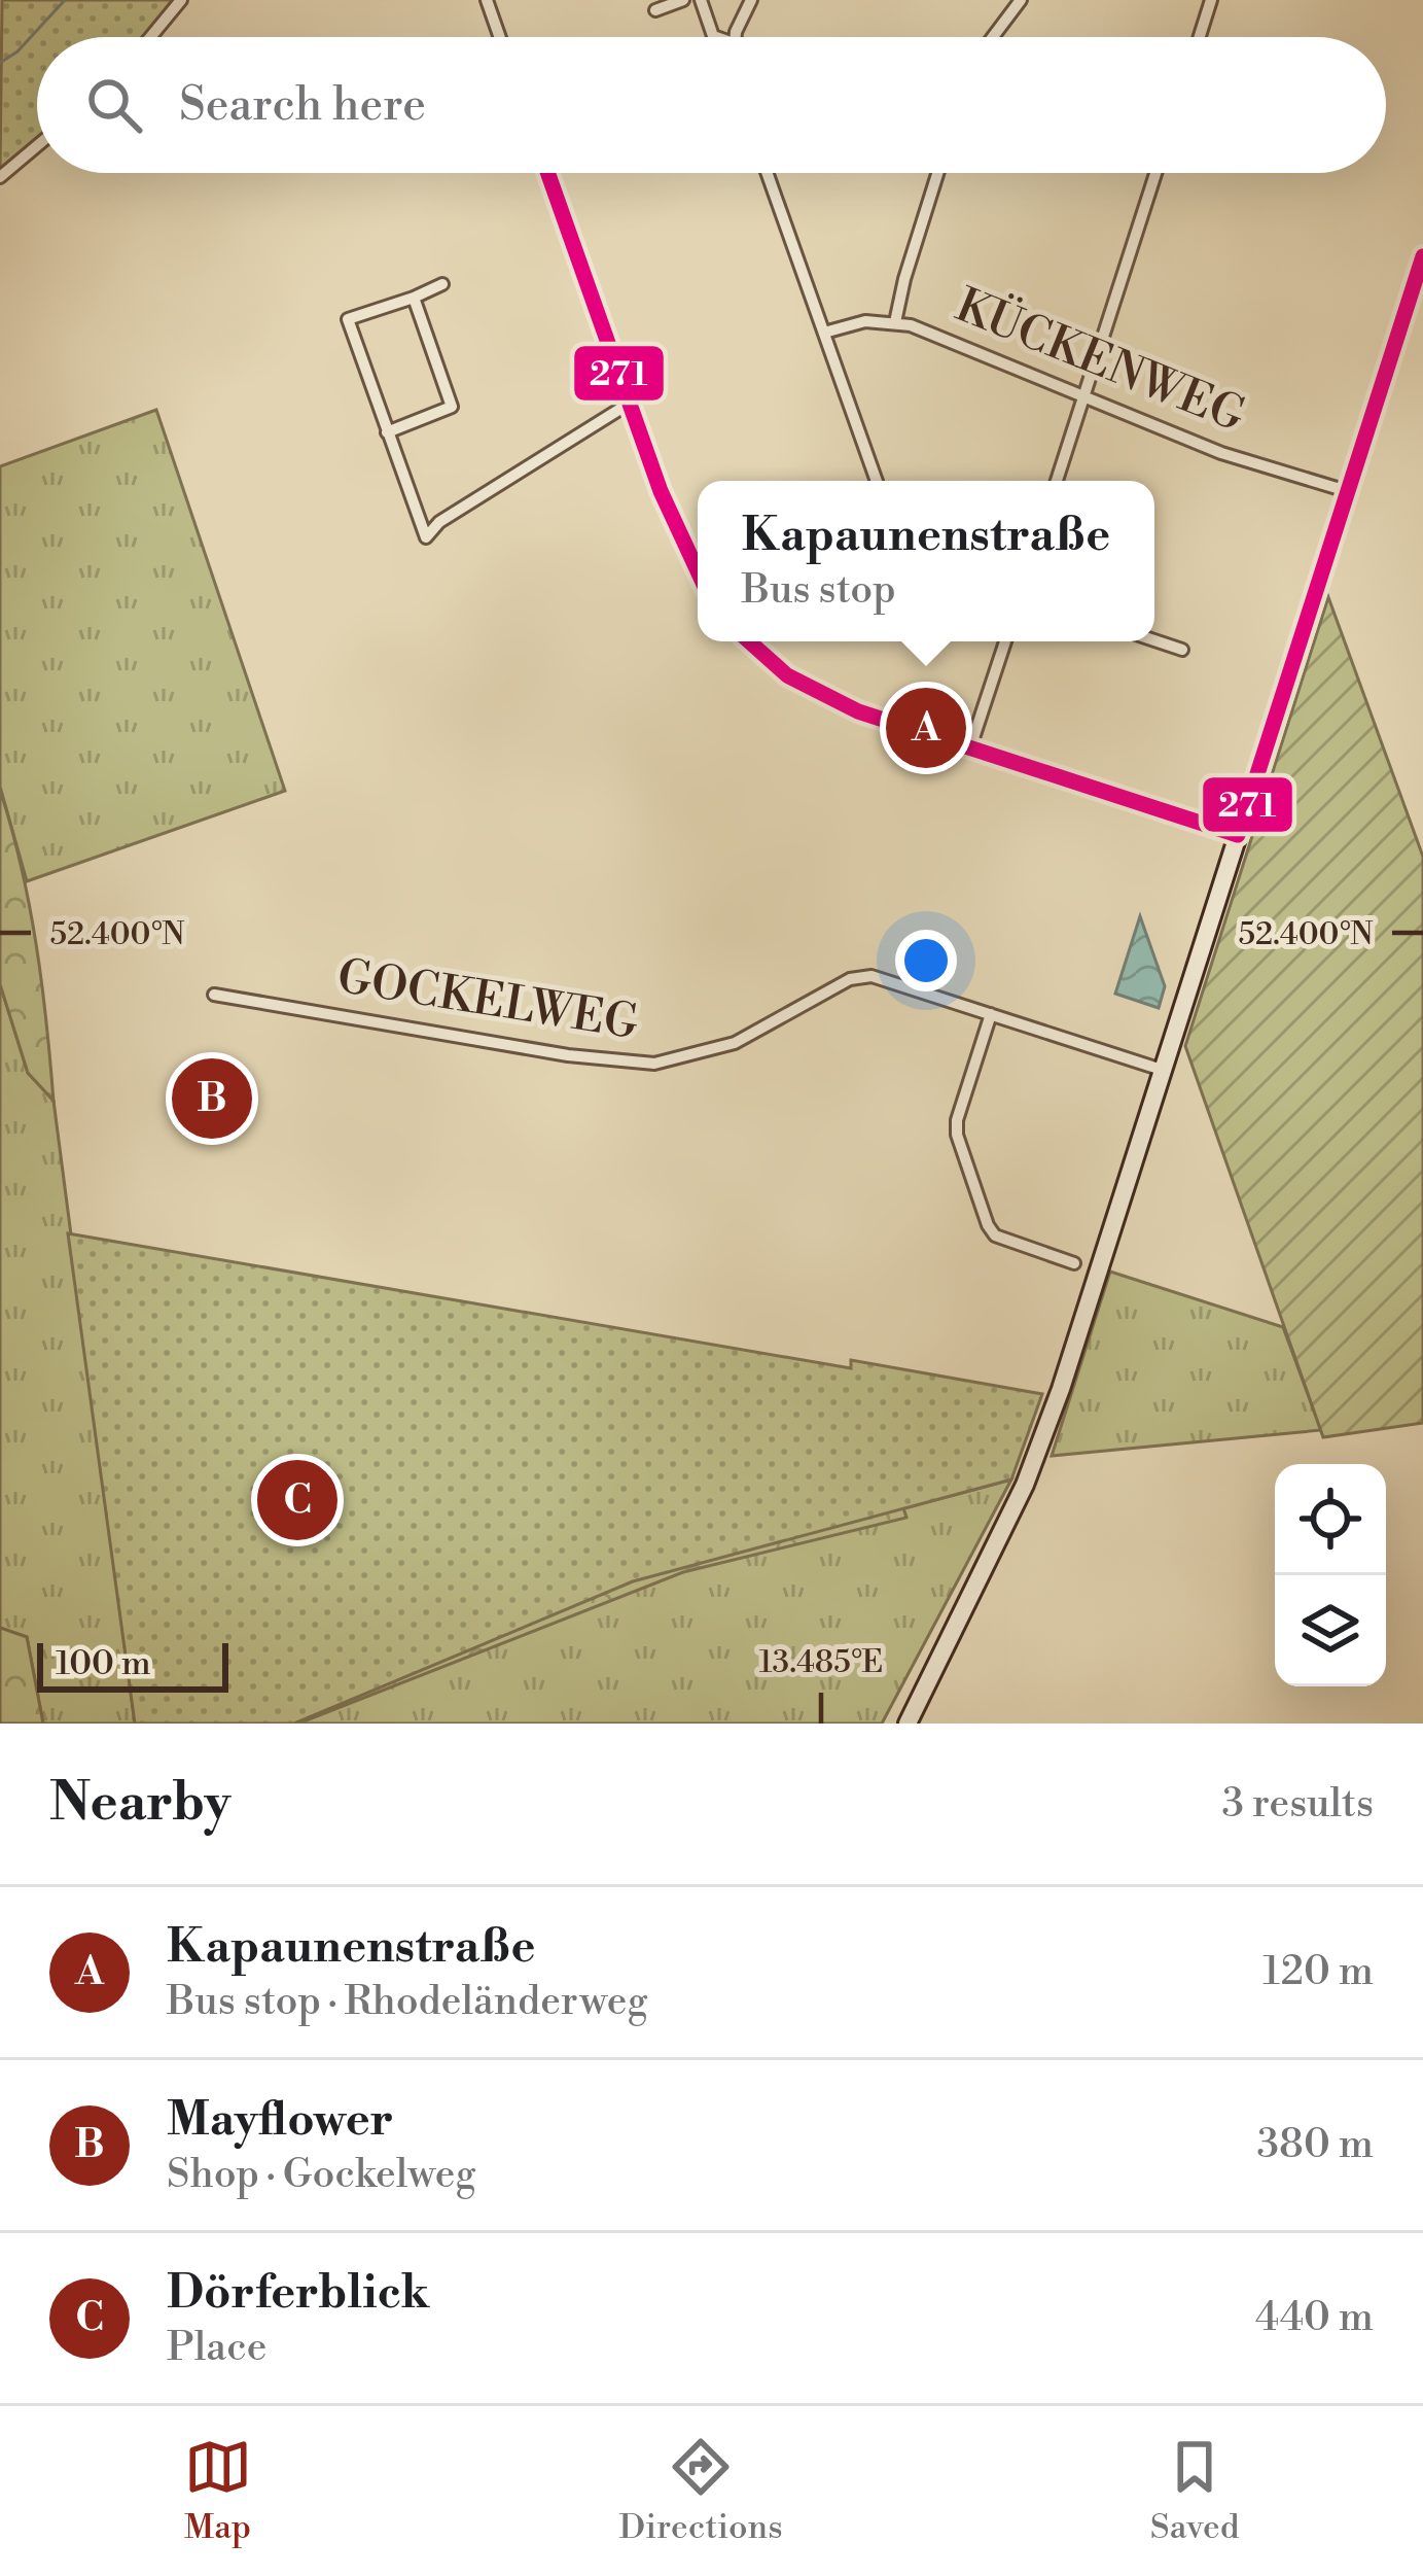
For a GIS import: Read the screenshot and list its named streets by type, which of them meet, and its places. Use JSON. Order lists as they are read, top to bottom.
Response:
{
  "streets": {
    "street": ["KÜCKENWEG", "GOCKELWEG"]
  },
  "lines": ["transit line 271"],
  "scale_bar": "100 m",
  "page": {
    "search": "Search here",
    "popup": ["Kapaunenstraße", "Bus stop"],
    "pins": ["A", "B", "C"],
    "scale": "100 m",
    "heading": ["Nearby", "3 results"],
    "list": [
      {
        "mark": "A",
        "name": "Kapaunenstraße",
        "note": "Bus stop · Rhodeländerweg",
        "value": "120 m"
      },
      {
        "mark": "B",
        "name": "Mayflower",
        "note": "Shop · Gockelweg",
        "value": "380 m"
      },
      {
        "mark": "C",
        "name": "Dörferblick",
        "note": "Place",
        "value": "440 m"
      }
    ],
    "nav": ["Map", "Directions", "Saved"]
  },
  "coordinates": ["52.400°N", "13.485°E"]
}
